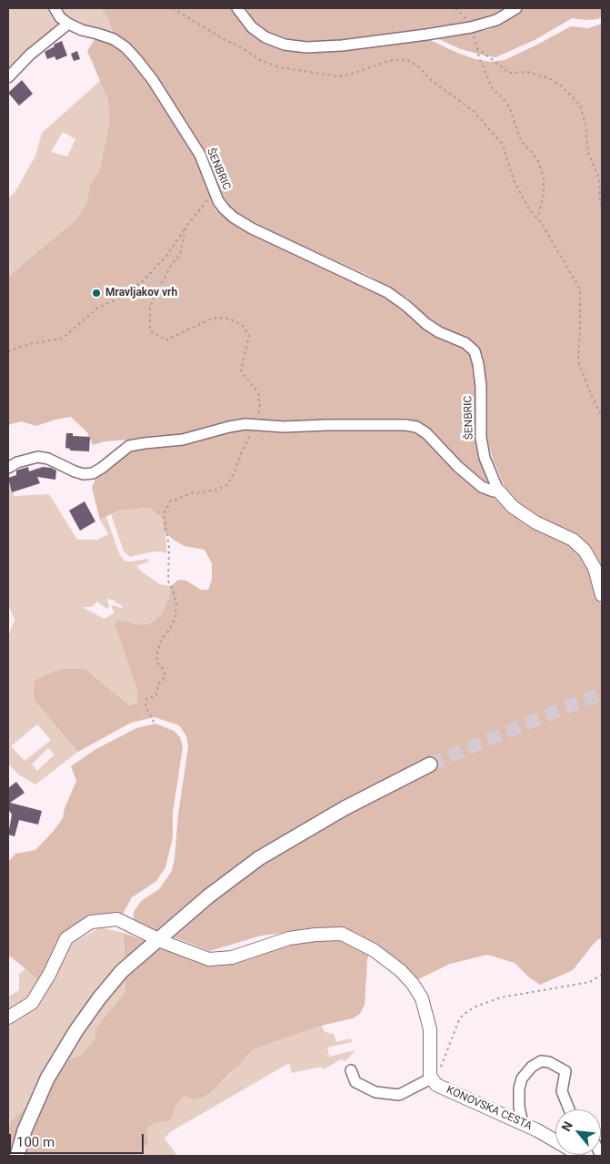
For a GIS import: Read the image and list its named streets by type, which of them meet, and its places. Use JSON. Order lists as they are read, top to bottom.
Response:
{
  "streets": {
    "street": ["ŠENBRIC", "KONOVSKA CESTA"]
  },
  "places": ["Mravljakov vrh"],
  "scale_bar": "100 m",
  "north": "top left"
}
